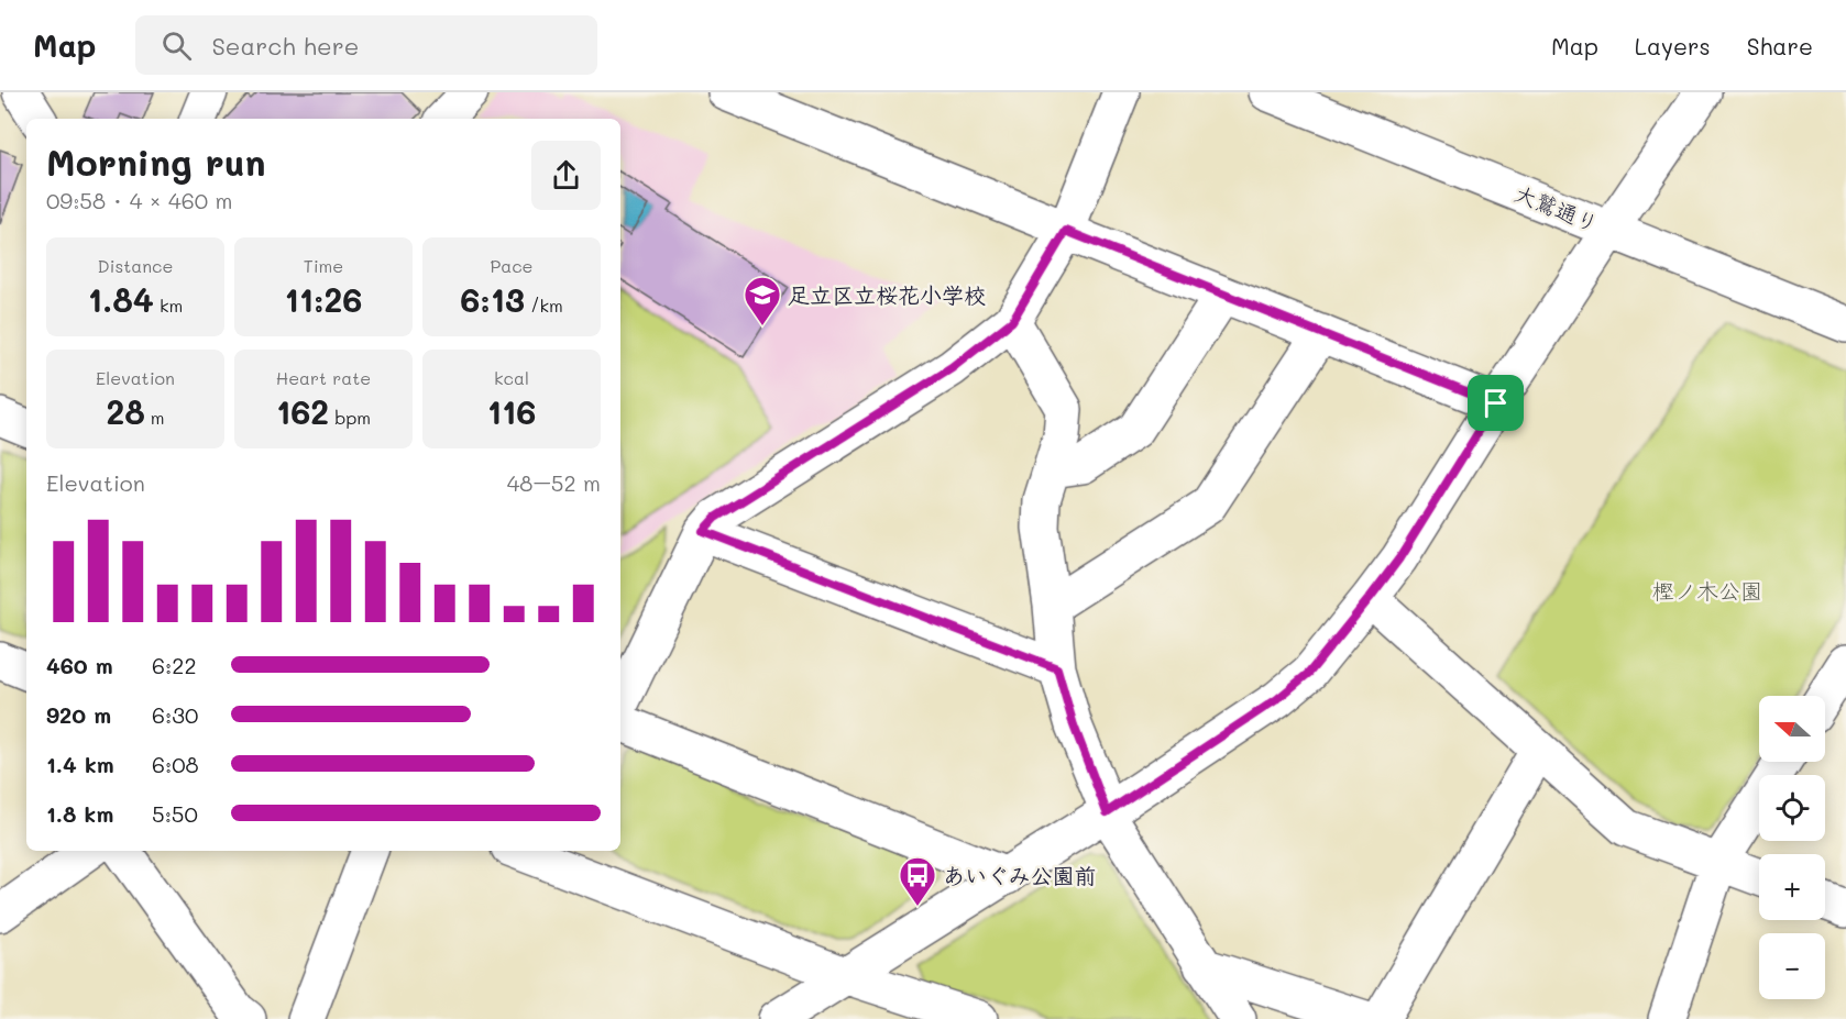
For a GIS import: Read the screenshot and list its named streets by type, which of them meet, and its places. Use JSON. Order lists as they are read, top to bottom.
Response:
{
  "streets": {
    "street": ["大鷲通り"]
  },
  "parks": ["樫ノ木公園"],
  "places": {
    "school or university": ["足立区立桜花小学校"],
    "bus stop": ["あいぐみ公園前"]
  },
  "north": "left",
  "page": {
    "header": "Map",
    "search": "Search here",
    "nav": ["Map", "Layers", "Share"],
    "heading": ["Morning run", "09:58 · 4 × 460 m"],
    "stats": [
      ["Distance", "1.84 km"],
      ["Time", "11:26"],
      ["Pace", "6:13 /km"],
      ["Elevation", "28 m"],
      ["Heart rate", "162 bpm"],
      ["kcal", "116"]
    ],
    "chart": ["Elevation", "48–52 m"],
    "list": [
      {
        "name": "460 m",
        "note": "6:22"
      },
      {
        "name": "920 m",
        "note": "6:30"
      },
      {
        "name": "1.4 km",
        "note": "6:08"
      },
      {
        "name": "1.8 km",
        "note": "5:50"
      }
    ],
    "map_buttons": ["+", "−"]
  }
}
